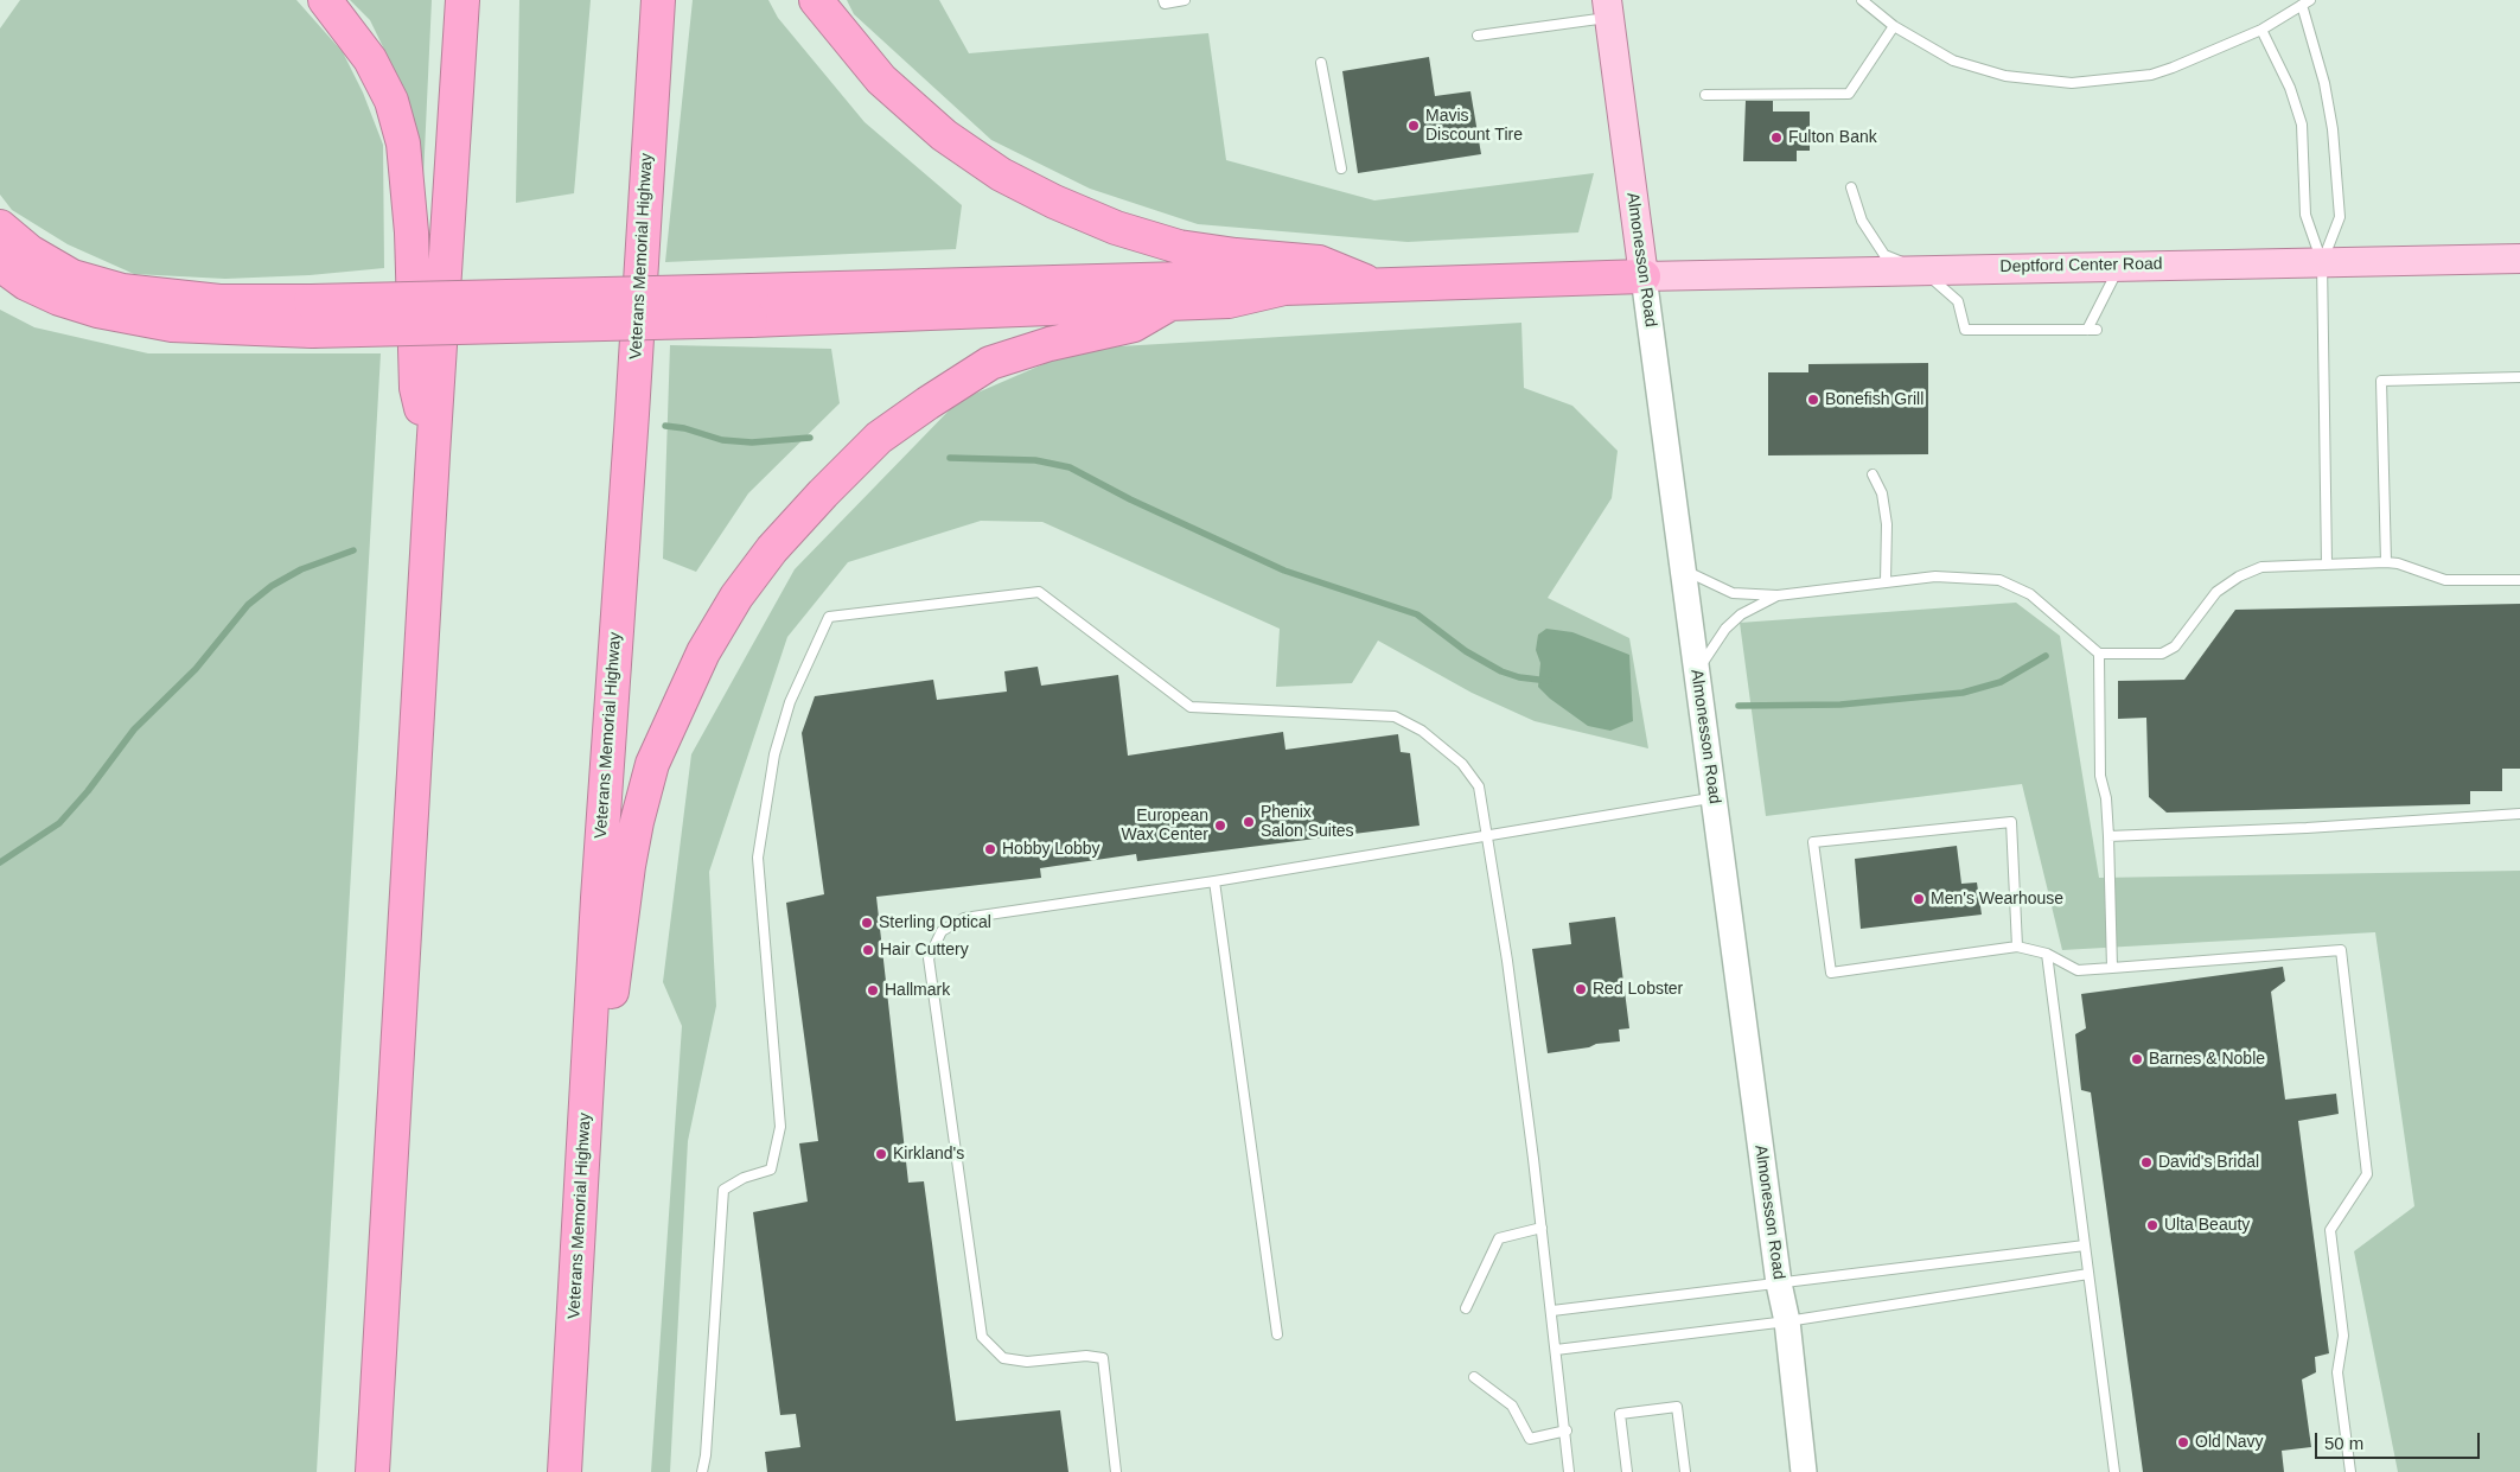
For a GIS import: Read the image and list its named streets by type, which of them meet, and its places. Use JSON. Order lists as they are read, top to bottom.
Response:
{
  "streets": {
    "highway": ["Veterans Memorial Highway"],
    "main road": ["Almonesson Road", "Deptford Center Road"]
  },
  "crossings": [
    ["Almonesson Road", "Deptford Center Road"]
  ],
  "places": [
    "Mavis Discount Tire",
    "Fulton Bank",
    "Bonefish Grill",
    "Phenix Salon Suites",
    "European Wax Center",
    "Hobby Lobby",
    "Men's Wearhouse",
    "Sterling Optical",
    "Hair Cuttery",
    "Red Lobster",
    "Hallmark",
    "Barnes & Noble",
    "Kirkland's",
    "David's Bridal",
    "Ulta Beauty",
    "Old Navy"
  ],
  "scale_bar": "50 m"
}
